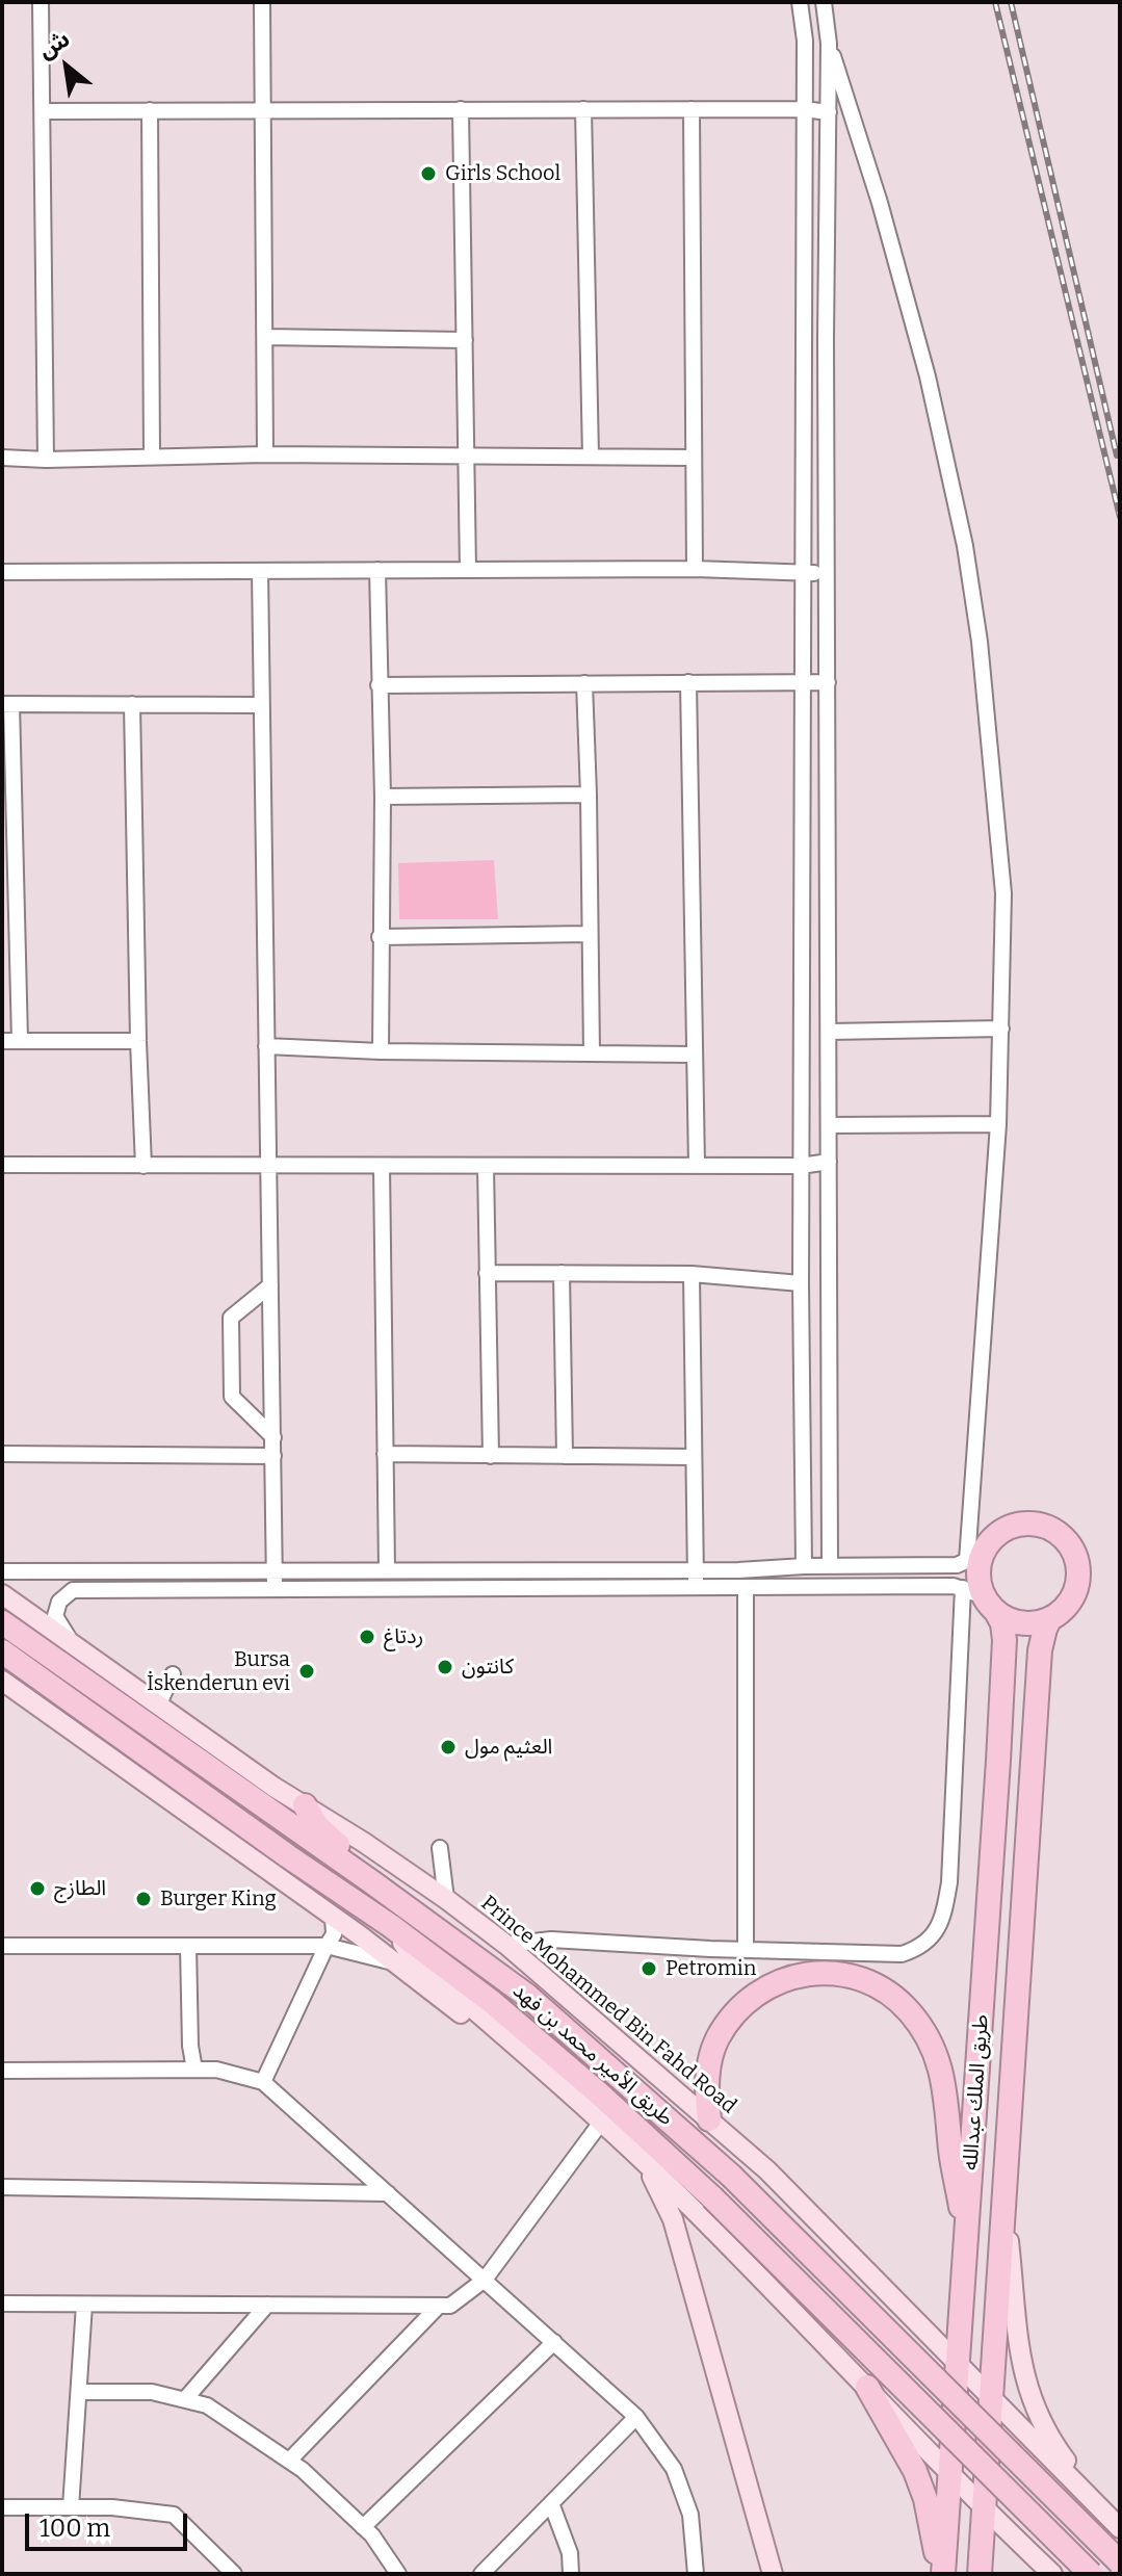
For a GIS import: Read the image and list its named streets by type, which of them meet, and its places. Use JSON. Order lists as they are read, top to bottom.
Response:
{
  "streets": {
    "highway": ["طريق الأمير محمد بن فهد", "طريق الملك عبدالله"],
    "main road": ["Prince Mohammed Bin Fahd Road"]
  },
  "crossings": [
    ["Prince Mohammed Bin Fahd Road", "طريق الملك عبدالله"]
  ],
  "places": [
    "Girls School",
    "ردتاغ",
    "كانتون",
    "Bursa İskenderun evi",
    "العثيم مول",
    "الطازج",
    "Burger King",
    "Petromin"
  ],
  "scale_bar": "100 m",
  "north": "top left"
}
